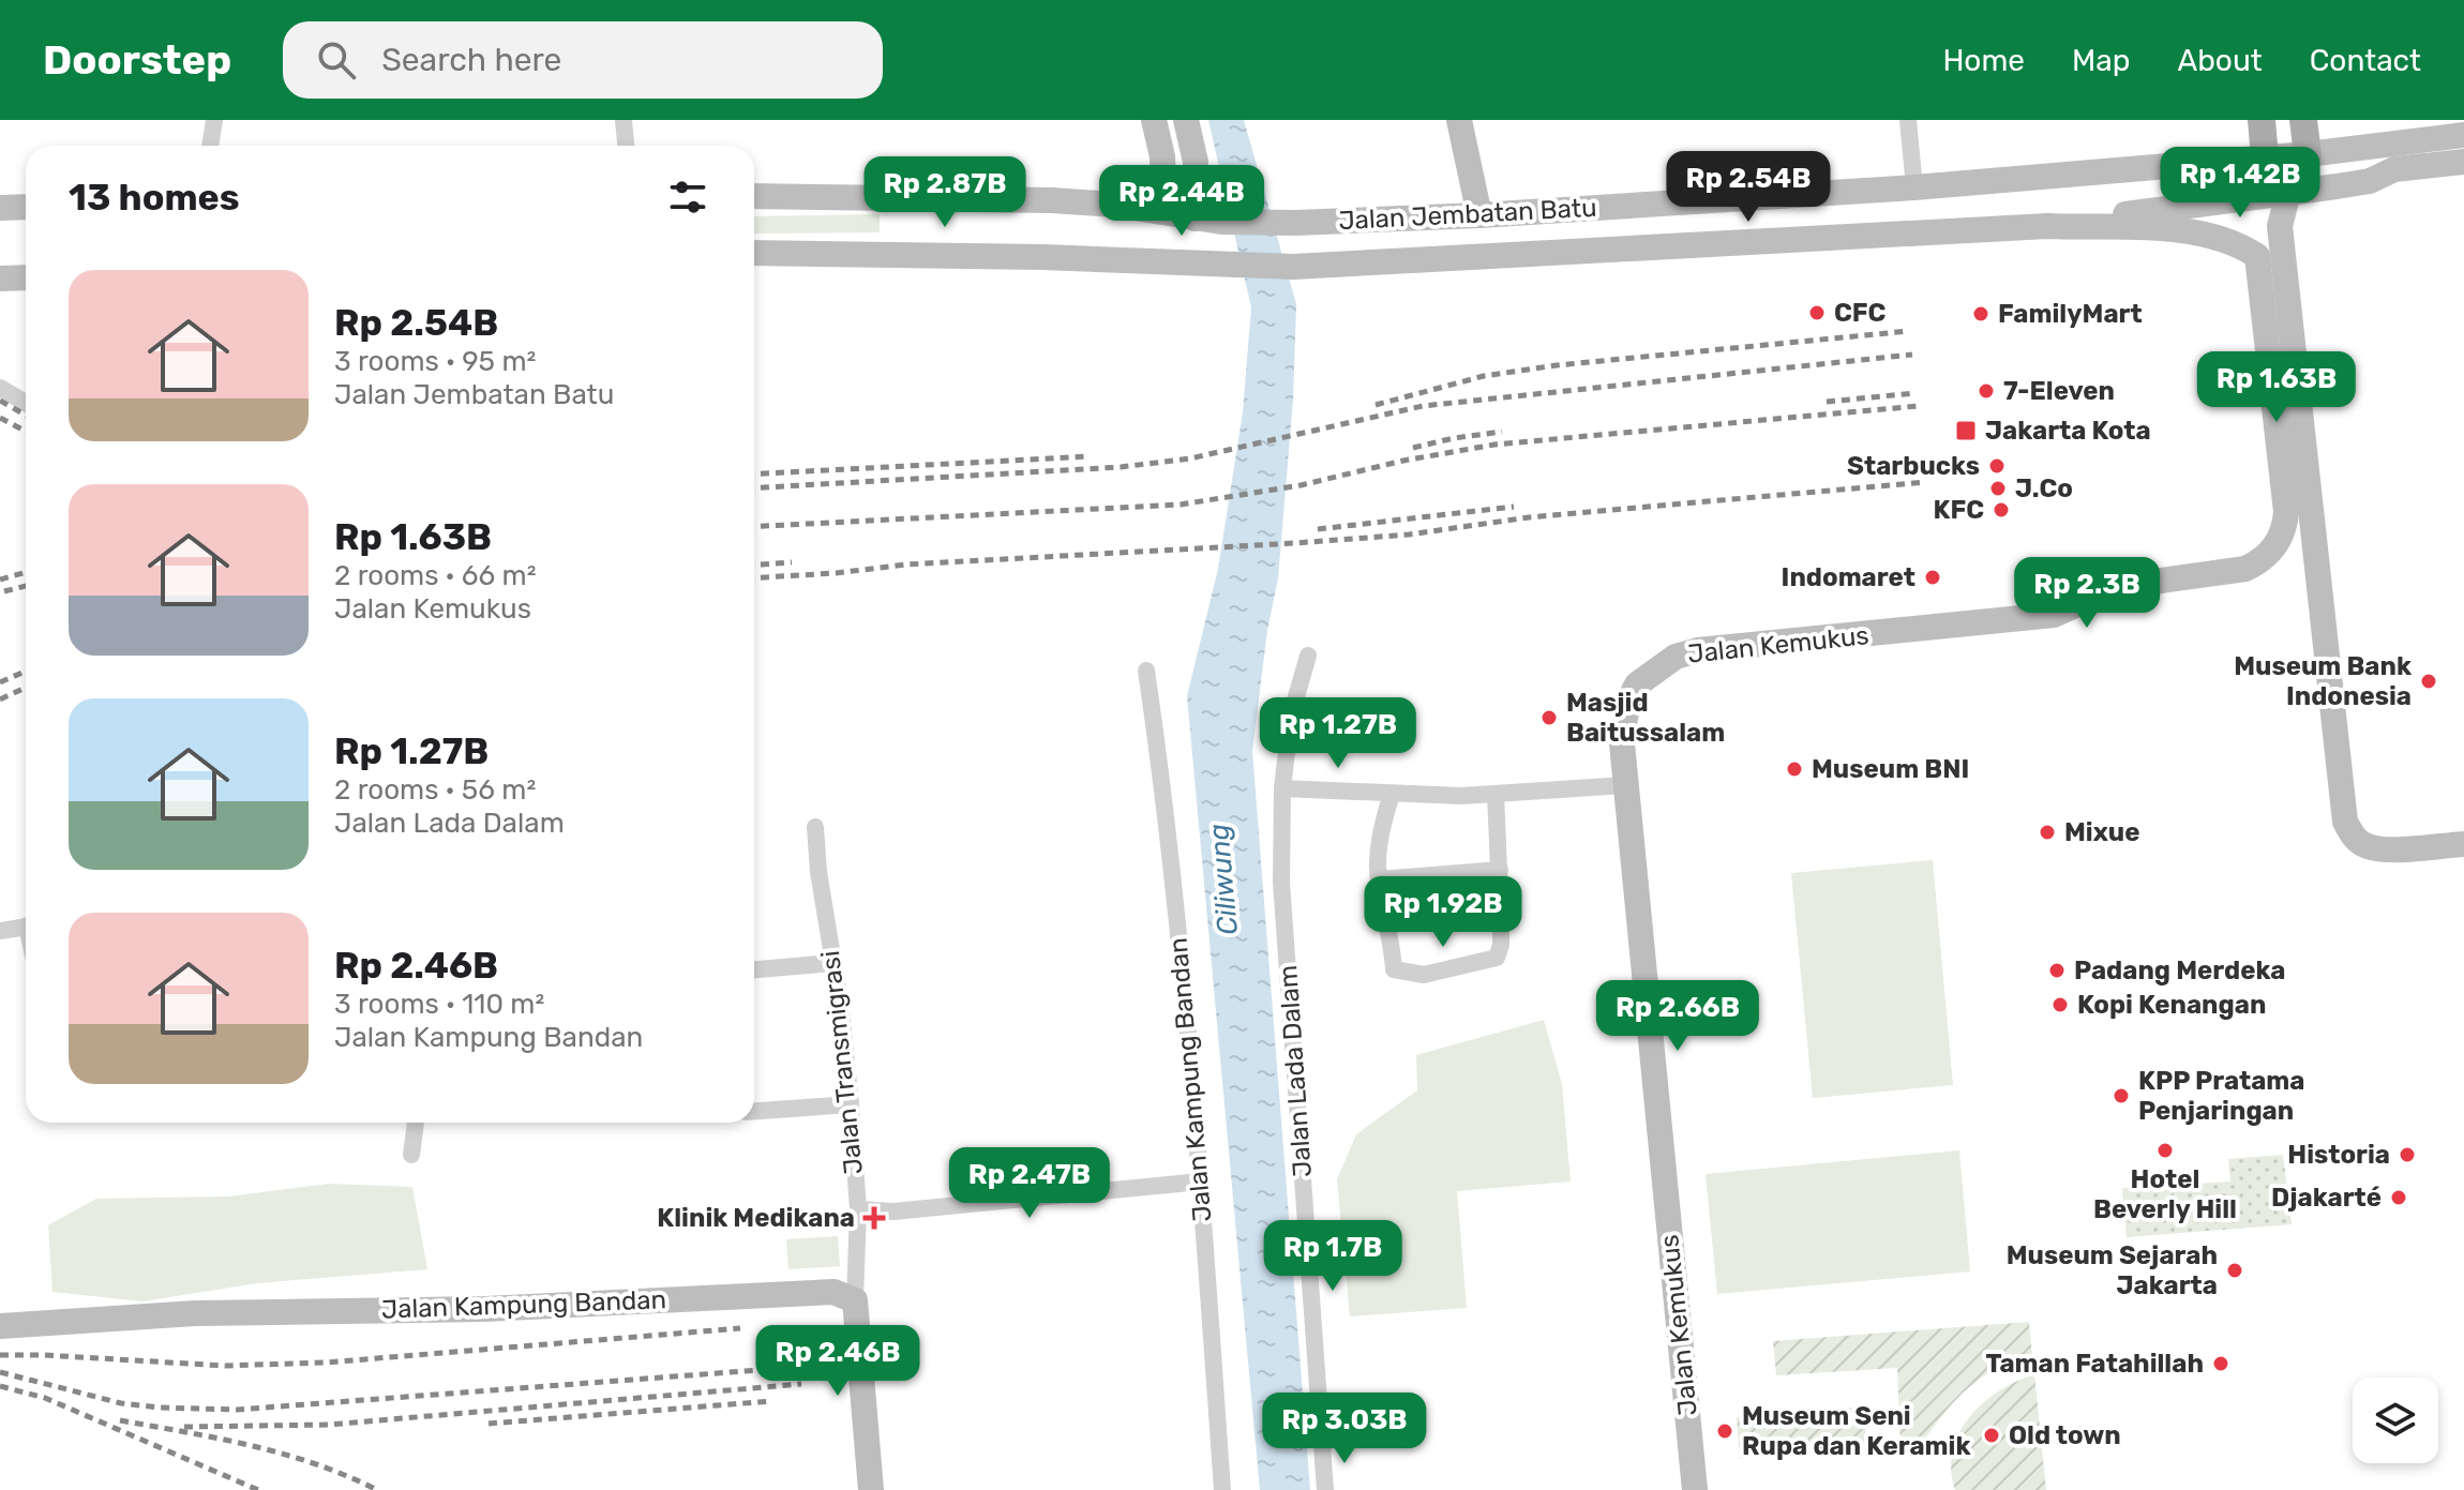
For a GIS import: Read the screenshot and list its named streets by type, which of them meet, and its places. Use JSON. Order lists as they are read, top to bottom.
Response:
{
  "streets": {
    "main road": ["Jalan Jembatan Batu", "Jalan Kemukus", "Jalan Kampung Bandan"],
    "street": ["Jalan Transmigrasi", "Jalan Lada Dalam"]
  },
  "crossings": [
    ["Jalan Transmigrasi", "Jalan Kampung Bandan"]
  ],
  "water": ["Ciliwung"],
  "places": {
    "other": [
      "CFC",
      "FamilyMart",
      "7-Eleven",
      "Starbucks",
      "J.Co",
      "KFC",
      "Indomaret",
      "Museum Bank Indonesia",
      "Masjid Baitussalam",
      "Museum BNI",
      "Mixue",
      "Padang Merdeka",
      "Kopi Kenangan",
      "KPP Pratama Penjaringan",
      "Hotel Beverly Hill",
      "Historia",
      "Djakarté",
      "Museum Sejarah Jakarta",
      "Taman Fatahillah",
      "Museum Seni Rupa dan Keramik",
      "Old town"
    ],
    "transit": ["Jakarta Kota"],
    "health": ["Klinik Medikana"]
  },
  "page": {
    "header": "Doorstep",
    "search": "Search here",
    "nav": [
      "Home",
      "Map",
      "About",
      "Contact"
    ],
    "heading": "13 homes",
    "price": [
      "Rp 1.42B",
      "Rp 2.54B",
      "Rp 2.87B",
      "Rp 2.44B",
      "Rp 1.63B",
      "Rp 2.3B",
      "Rp 1.27B",
      "Rp 1.92B",
      "Rp 2.66B",
      "Rp 2.47B",
      "Rp 1.7B",
      "Rp 2.46B",
      "Rp 3.03B"
    ],
    "list": [
      {
        "name": "Rp 2.54B",
        "note": "3 rooms · 95 m² · Jalan Jembatan Batu"
      },
      {
        "name": "Rp 1.63B",
        "note": "2 rooms · 66 m² · Jalan Kemukus"
      },
      {
        "name": "Rp 1.27B",
        "note": "2 rooms · 56 m² · Jalan Lada Dalam"
      },
      {
        "name": "Rp 2.46B",
        "note": "3 rooms · 110 m² · Jalan Kampung Bandan"
      }
    ]
  }
}
